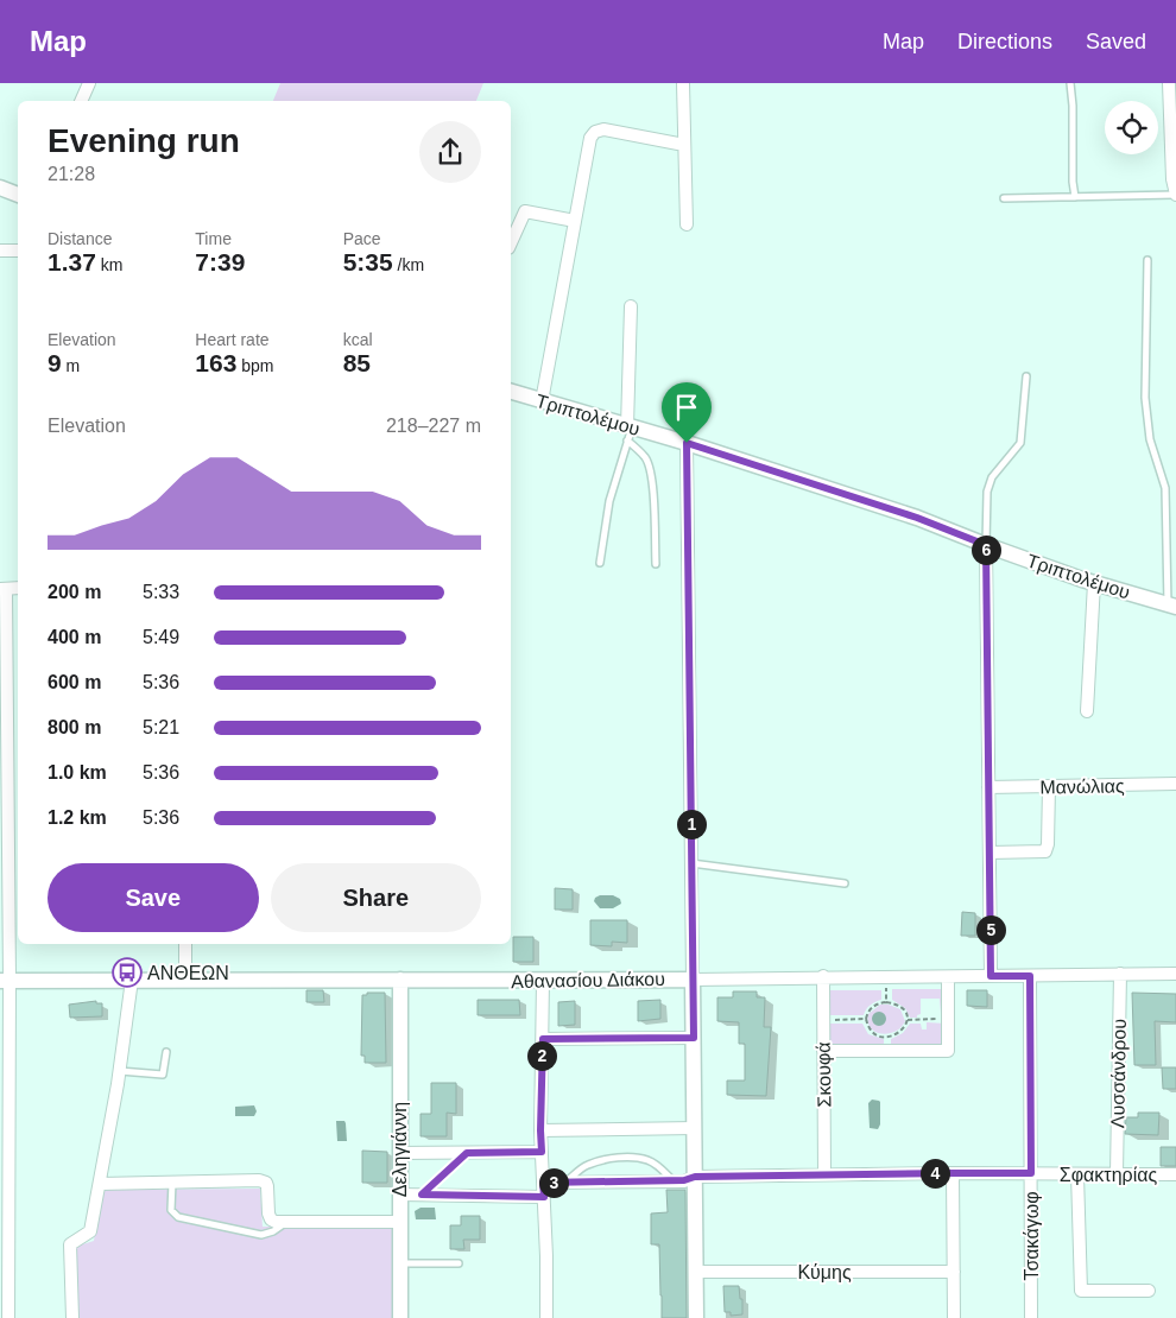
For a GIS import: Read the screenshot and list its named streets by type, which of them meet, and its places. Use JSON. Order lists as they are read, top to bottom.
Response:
{
  "streets": {
    "street": [
      "Τριπτολέμου",
      "Μανώλιας",
      "Αθανασίου Διάκου",
      "Λυσσάνδρου",
      "Σκουφά",
      "Δεληγιάννη",
      "Σφακτηρίας",
      "Τσακάγωφ",
      "Κύμης"
    ]
  },
  "crossings": [
    ["Αθανασίου Διάκου", "Λυσσάνδρου"],
    ["Αθανασίου Διάκου", "Σκουφά"],
    ["Αθανασίου Διάκου", "Δεληγιάννη"],
    ["Αθανασίου Διάκου", "Τσακάγωφ"],
    ["Λυσσάνδρου", "Σφακτηρίας"],
    ["Σκουφά", "Σφακτηρίας"],
    ["Σφακτηρίας", "Τσακάγωφ"]
  ],
  "places": {
    "bus stop": ["ΑΝΘΕΩΝ"]
  },
  "page": {
    "header": "Map",
    "nav": ["Map", "Directions", "Saved"],
    "heading": ["Evening run", "21:28"],
    "stats": [
      ["Distance", "1.37 km"],
      ["Time", "7:39"],
      ["Pace", "5:35 /km"],
      ["Elevation", "9 m"],
      ["Heart rate", "163 bpm"],
      ["kcal", "85"]
    ],
    "chart": ["Elevation", "218–227 m"],
    "pins": [
      "6",
      "1",
      "5",
      "2",
      "4",
      "3"
    ],
    "list": [
      {
        "name": "200 m",
        "note": "5:33"
      },
      {
        "name": "400 m",
        "note": "5:49"
      },
      {
        "name": "600 m",
        "note": "5:36"
      },
      {
        "name": "800 m",
        "note": "5:21"
      },
      {
        "name": "1.0 km",
        "note": "5:36"
      },
      {
        "name": "1.2 km",
        "note": "5:36"
      }
    ],
    "buttons": ["Save", "Share"]
  }
}
